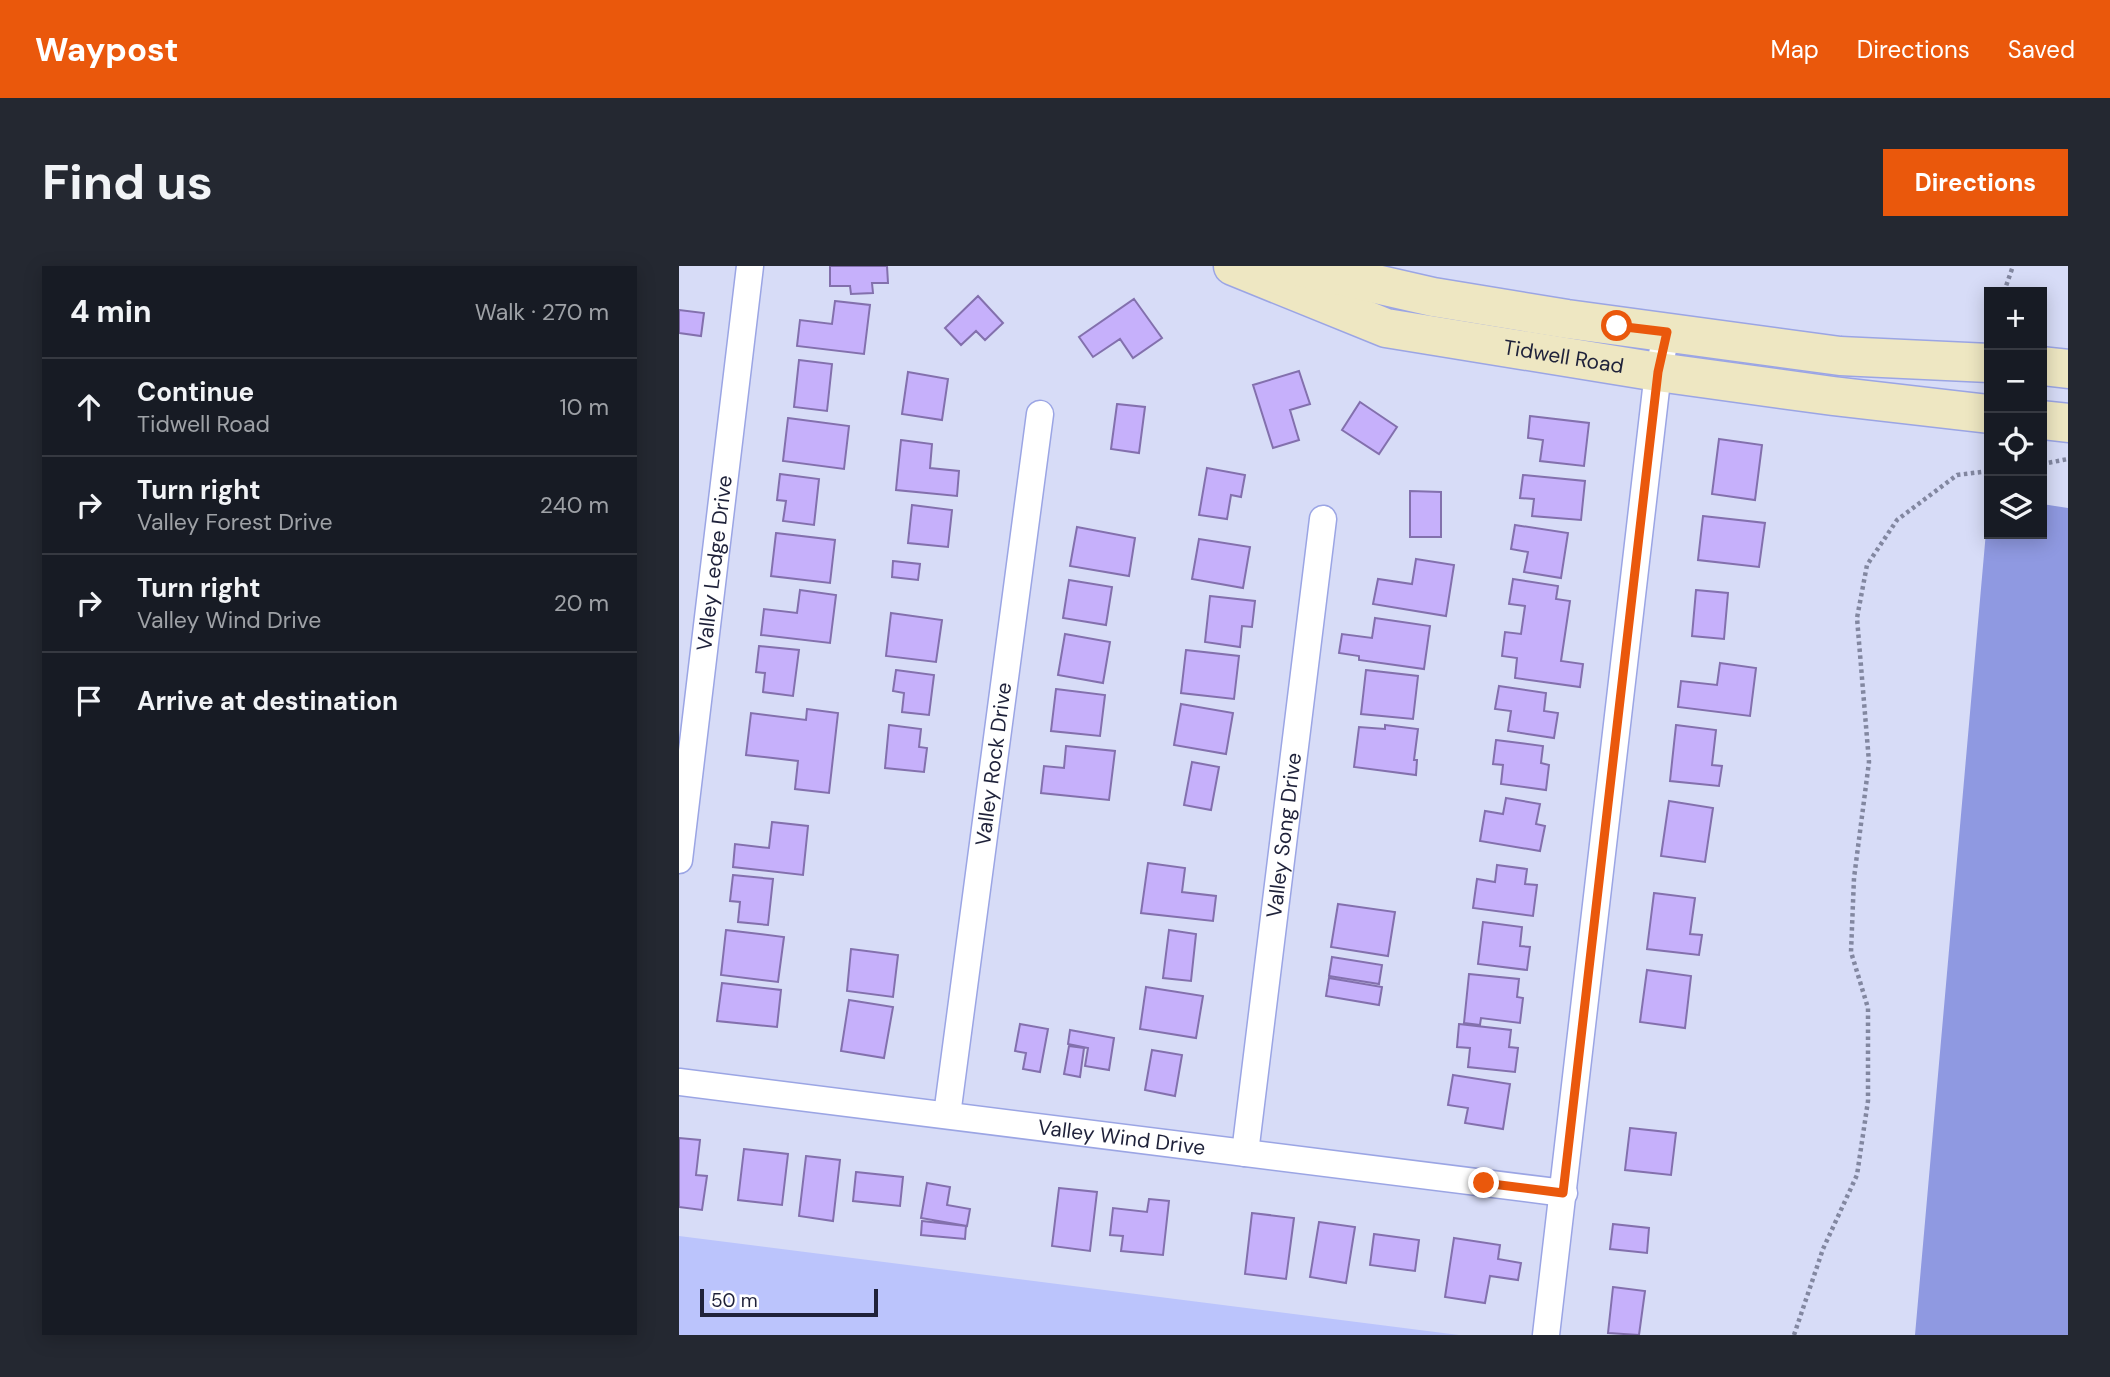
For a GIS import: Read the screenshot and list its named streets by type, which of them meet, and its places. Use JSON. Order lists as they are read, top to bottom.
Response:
{
  "streets": {
    "main road": ["Tidwell Road"],
    "street": [
      "Valley Ledge Drive",
      "Valley Rock Drive",
      "Valley Song Drive",
      "Valley Wind Drive"
    ]
  },
  "crossings": [
    ["Valley Rock Drive", "Valley Wind Drive"],
    ["Valley Song Drive", "Valley Wind Drive"]
  ],
  "scale_bar": "50 m",
  "page": {
    "header": "Waypost",
    "nav": ["Map", "Directions", "Saved"],
    "buttons": "Directions",
    "title": "Find us",
    "heading": ["4 min", "Walk · 270 m"],
    "map_buttons": ["+", "−"],
    "list": [
      ["Continue", "Tidwell Road", "10 m"],
      ["Turn right", "Valley Forest Drive", "240 m"],
      ["Turn right", "Valley Wind Drive", "20 m"],
      "Arrive at destination"
    ],
    "scale": "50 m"
  }
}
